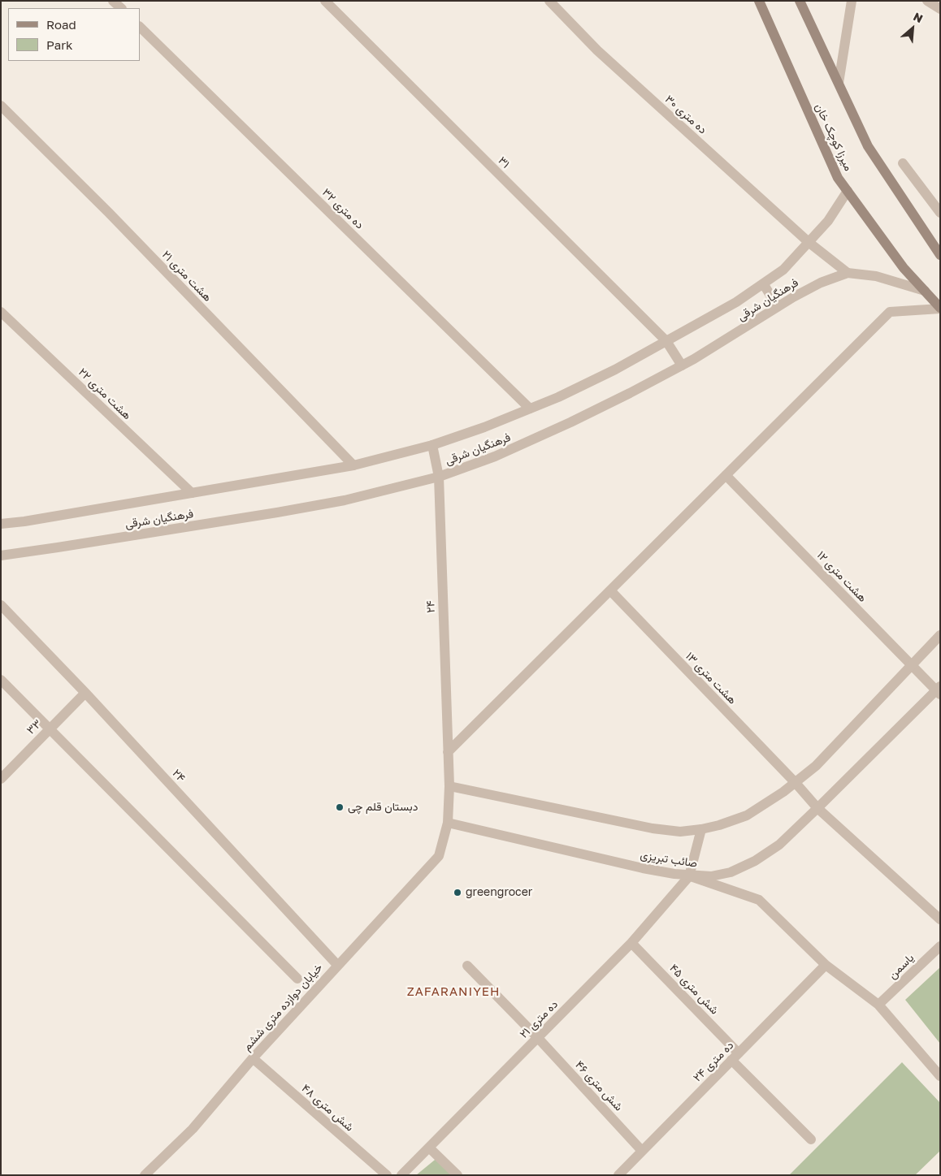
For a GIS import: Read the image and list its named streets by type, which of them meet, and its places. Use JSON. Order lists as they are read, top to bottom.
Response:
{
  "streets": {
    "main road": ["میرزا کوچک خان"],
    "street": [
      "ده متری ۳۰",
      "۳۱",
      "ده متری ۳۲",
      "هشت متری ۲۱",
      "فرهنگیان شرقی",
      "هشت متری ۲۲",
      "هشت متری ۱۲",
      "۲۴",
      "هشت متری ۱۳",
      "۳۳",
      "صائب تبریزی",
      "یاسمن",
      "شش متری ۴۵",
      "خیابان دوازده متری ششم",
      "ده متری ۲۱",
      "ده متری ۲۴",
      "شش متری ۴۶",
      "شش متری ۴۸"
    ]
  },
  "crossings": [
    ["ده متری ۳۰", "فرهنگیان شرقی"],
    ["میرزا کوچک خان", "فرهنگیان شرقی"],
    ["۳۱", "فرهنگیان شرقی"],
    ["ده متری ۳۲", "فرهنگیان شرقی"],
    ["هشت متری ۲۱", "فرهنگیان شرقی"],
    ["فرهنگیان شرقی", "هشت متری ۲۲"],
    ["فرهنگیان شرقی", "۲۴"],
    ["هشت متری ۱۲", "صائب تبریزی"],
    ["۲۴", "۳۳"],
    ["۲۴", "صائب تبریزی"],
    ["۲۴", "خیابان دوازده متری ششم"],
    ["هشت متری ۱۳", "صائب تبریزی"],
    ["صائب تبریزی", "ده متری ۲۱"],
    ["شش متری ۴۵", "ده متری ۲۱"],
    ["شش متری ۴۵", "ده متری ۲۴"],
    ["خیابان دوازده متری ششم", "شش متری ۴۸"],
    ["ده متری ۲۱", "شش متری ۴۶"],
    ["ده متری ۲۴", "شش متری ۴۶"]
  ],
  "districts": ["ZAFARANIYEH"],
  "places": ["دبستان قلم چی", "greengrocer"],
  "legend": ["Road", "Park"],
  "north": "top right"
}
